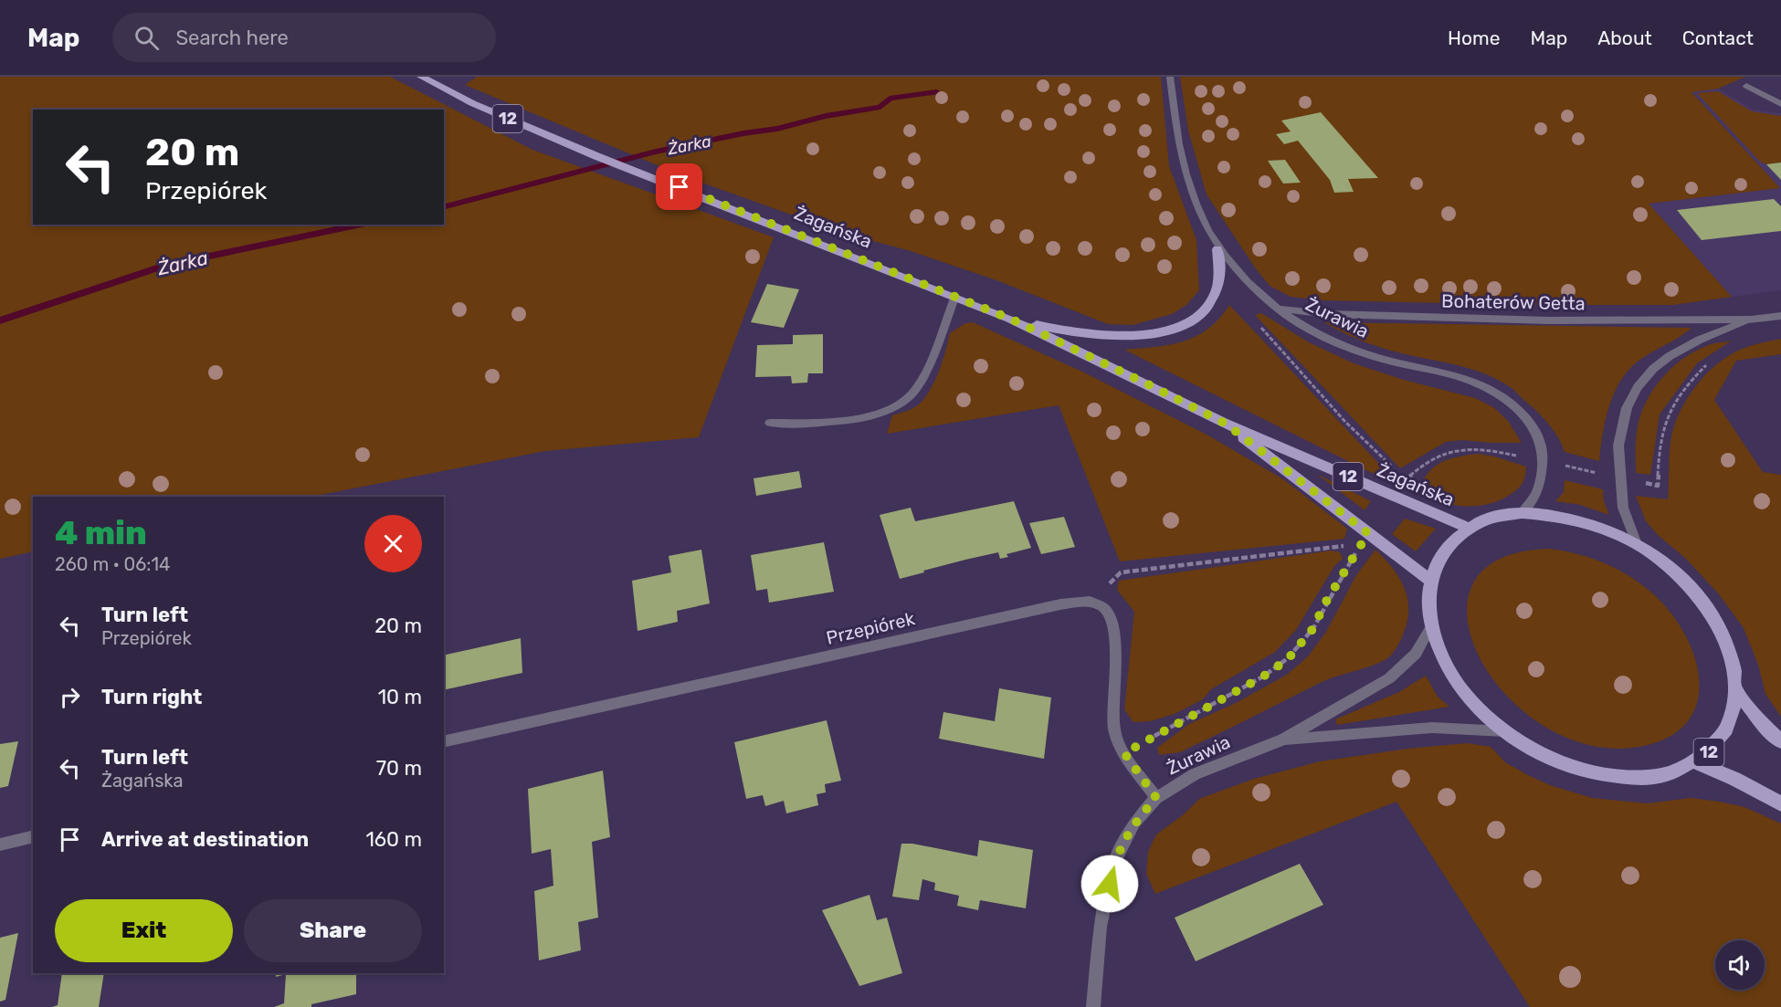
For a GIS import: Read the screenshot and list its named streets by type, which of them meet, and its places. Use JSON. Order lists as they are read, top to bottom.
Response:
{
  "streets": {
    "main road": ["12", "Żagańska"],
    "street": ["Bohaterów Getta", "Żurawia", "Przepiórek"]
  },
  "crossings": [
    ["12", "Żagańska"],
    ["12", "Bohaterów Getta"],
    ["12", "Żurawia"],
    ["Bohaterów Getta", "Żurawia"]
  ],
  "water": ["Żarka"],
  "page": {
    "header": "Map",
    "search": "Search here",
    "nav": [
      "Home",
      "Map",
      "About",
      "Contact"
    ],
    "turn": ["20 m", "Przepiórek"],
    "heading": ["4 min", "260 m · 06:14"],
    "list": [
      {
        "name": "Turn left",
        "note": "Przepiórek",
        "value": "20 m"
      },
      {
        "name": "Turn right",
        "value": "10 m"
      },
      {
        "name": "Turn left",
        "note": "Żagańska",
        "value": "70 m"
      },
      {
        "name": "Arrive at destination",
        "value": "160 m"
      }
    ],
    "buttons": ["Exit", "Share"]
  }
}
